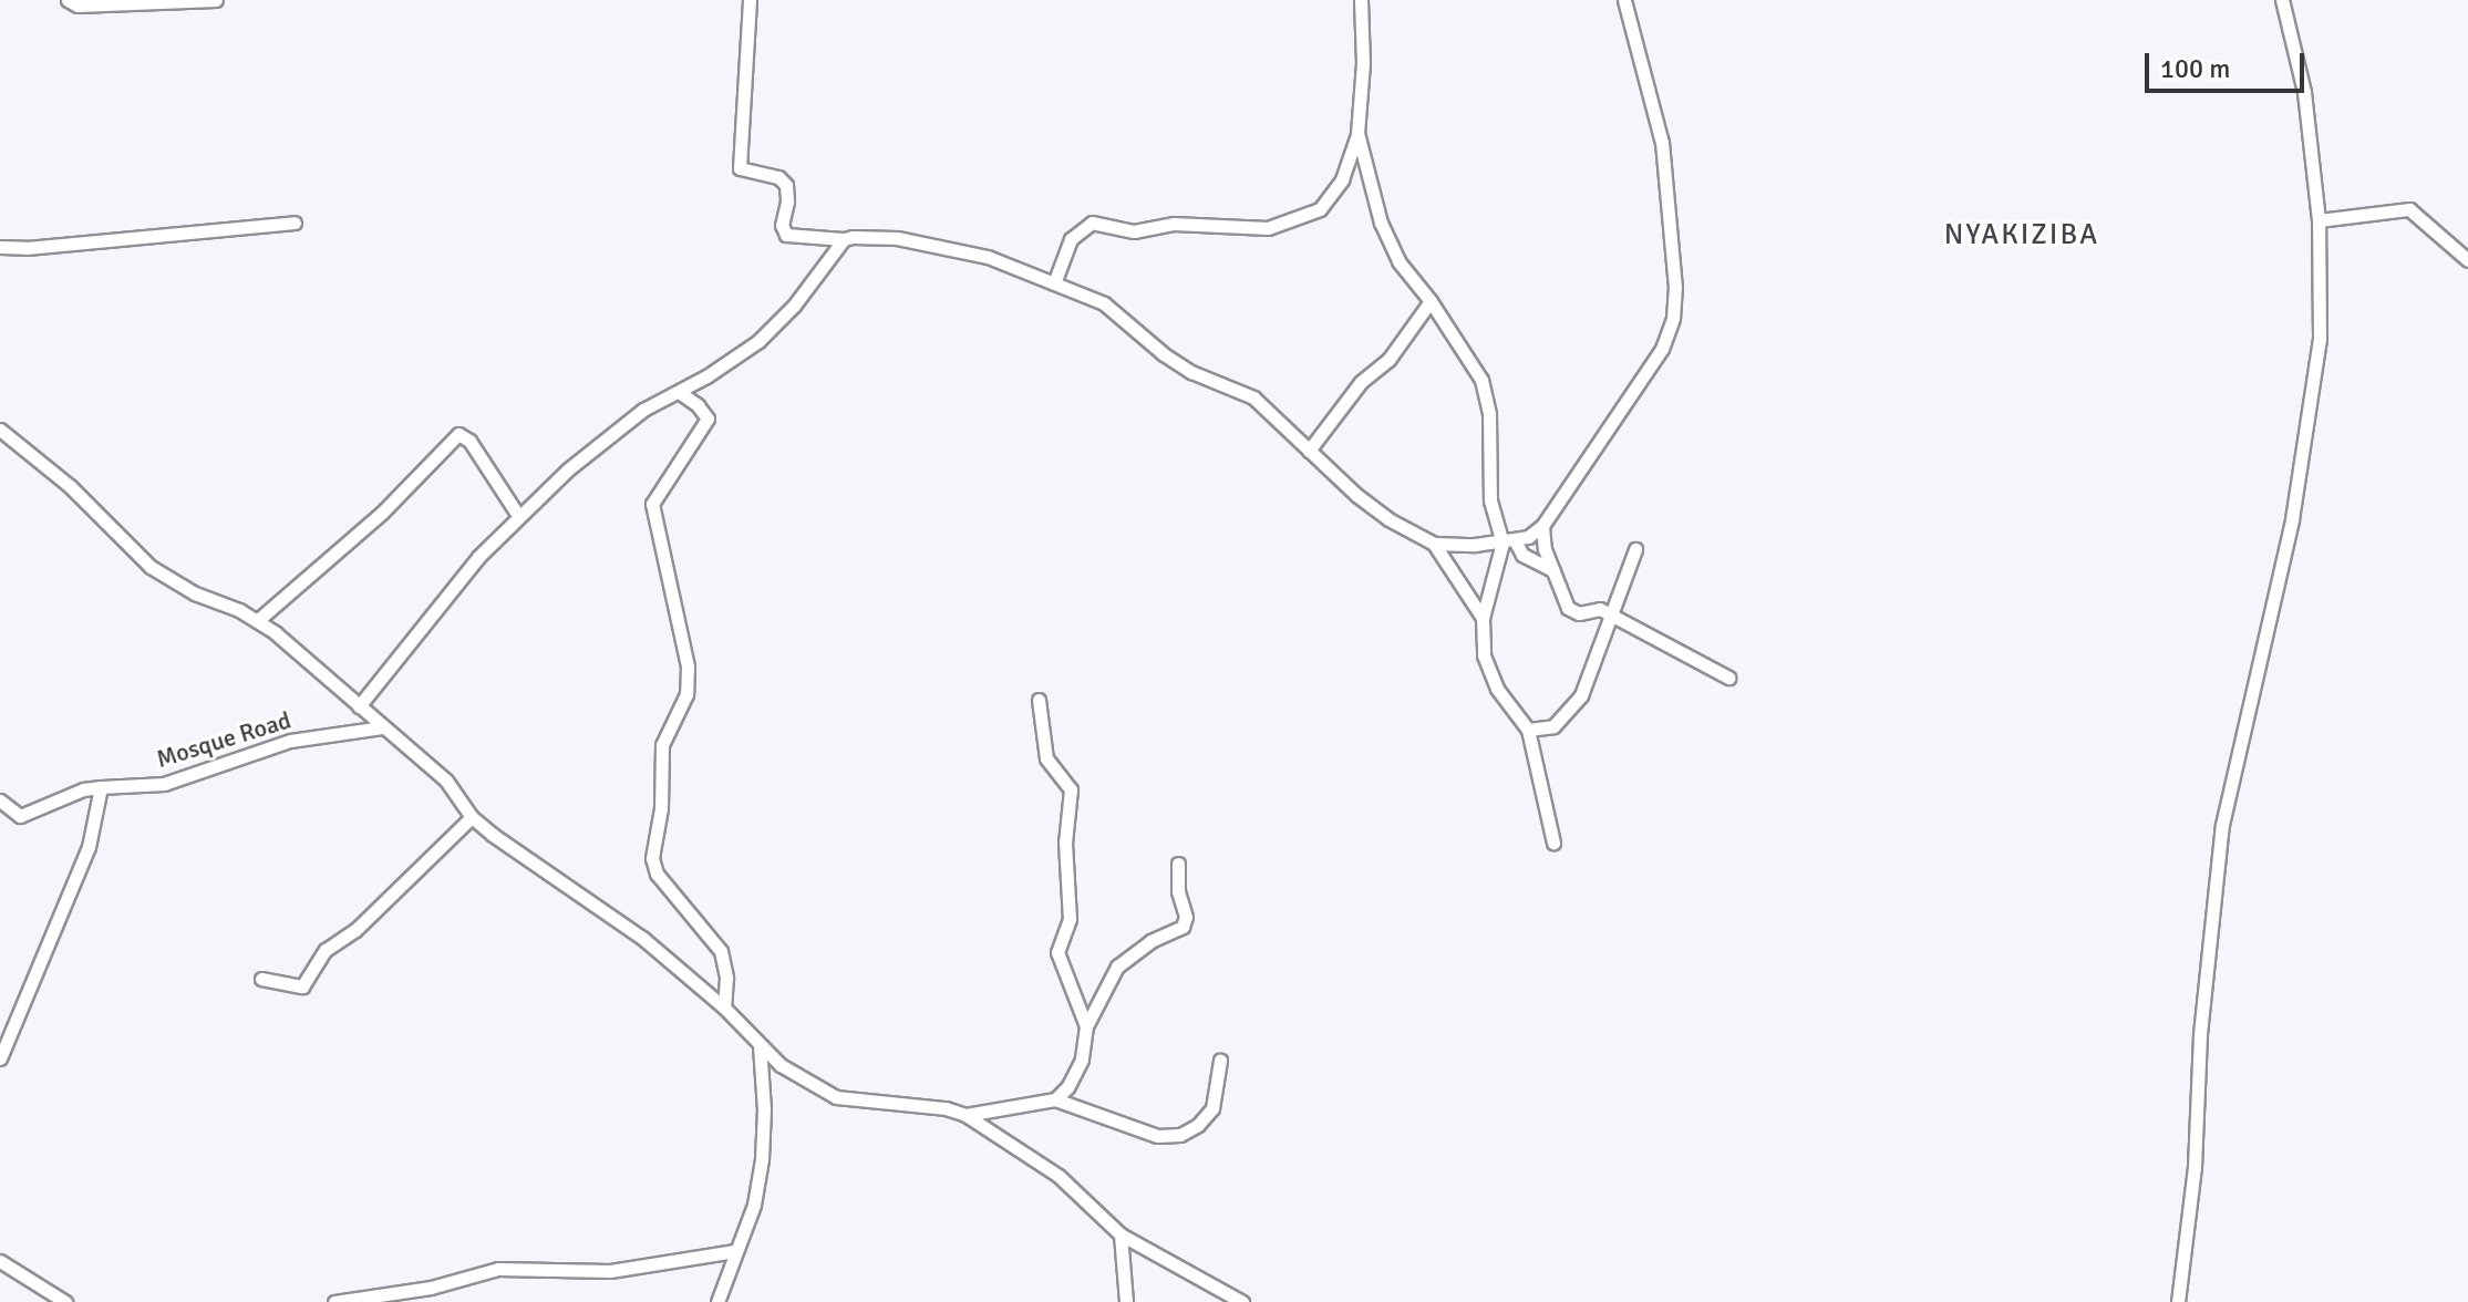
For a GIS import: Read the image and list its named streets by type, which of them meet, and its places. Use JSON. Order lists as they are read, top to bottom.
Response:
{
  "streets": {
    "street": ["Mosque Road"]
  },
  "districts": ["NYAKIZIBA"],
  "scale_bar": "100 m"
}
